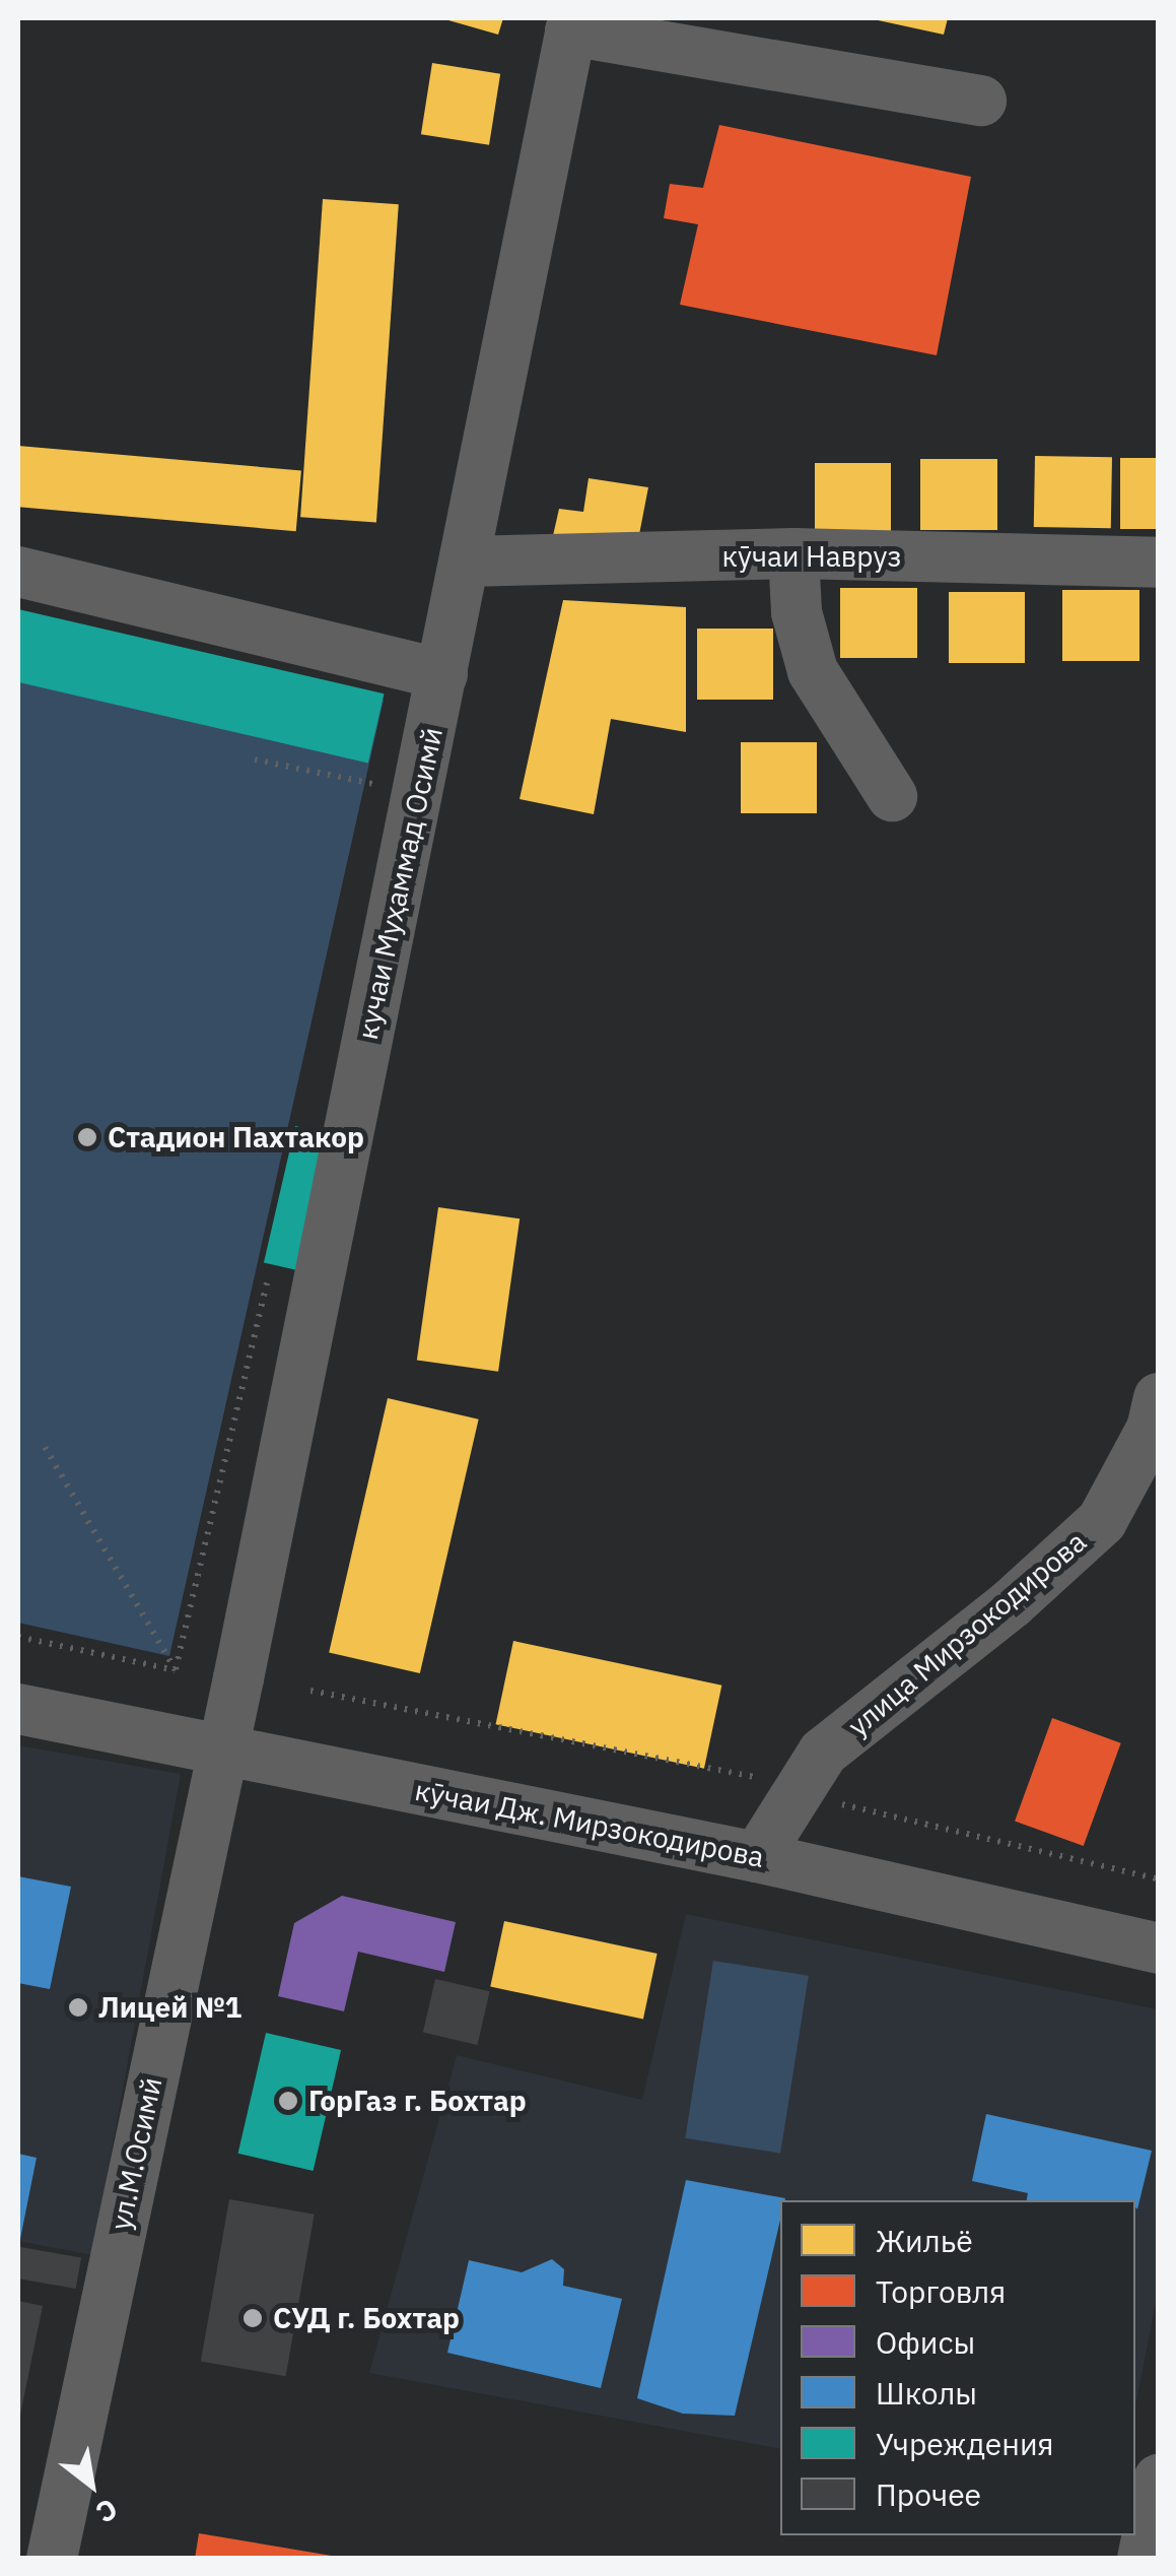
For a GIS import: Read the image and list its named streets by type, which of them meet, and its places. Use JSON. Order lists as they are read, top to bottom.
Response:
{
  "streets": {
    "street": [
      "кӯчаи Навруз",
      "кучаи Муҳаммад Осимй",
      "улица Мирзокодирова",
      "кӯчаи Дж. Мирзокодирова",
      "ул.М.Осимй"
    ]
  },
  "crossings": [
    ["кӯчаи Навруз", "кучаи Муҳаммад Осимй"],
    ["кучаи Муҳаммад Осимй", "кӯчаи Дж. Мирзокодирова"],
    ["кучаи Муҳаммад Осимй", "ул.М.Осимй"],
    ["улица Мирзокодирова", "кӯчаи Дж. Мирзокодирова"],
    ["кӯчаи Дж. Мирзокодирова", "ул.М.Осимй"]
  ],
  "places": [
    "Стадион Пахтакор",
    "Лицей №1",
    "ГорГаз г. Бохтар",
    "СУД г. Бохтар"
  ],
  "legend": [
    "Жильё",
    "Торговля",
    "Офисы",
    "Школы",
    "Учреждения",
    "Прочее"
  ],
  "north": "bottom right"
}
